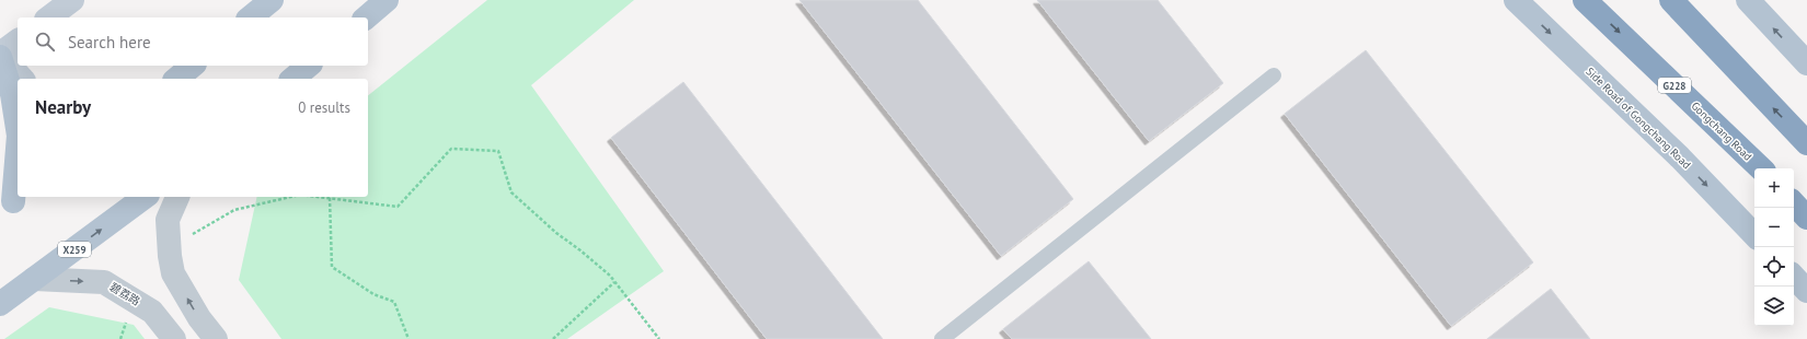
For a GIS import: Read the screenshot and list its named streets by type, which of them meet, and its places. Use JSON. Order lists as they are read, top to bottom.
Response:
{
  "streets": {
    "highway": ["G228", "Gongchang Road"],
    "main road": ["Side Road of Gongchang Road", "X259"],
    "street": ["碧荔路"]
  },
  "crossings": [
    ["X259", "碧荔路"]
  ],
  "one_way": ["Side Road of Gongchang Road", "碧荔路"],
  "page": {
    "search": "Search here",
    "heading": ["Nearby", "0 results"],
    "map_buttons": ["+", "−"]
  }
}
